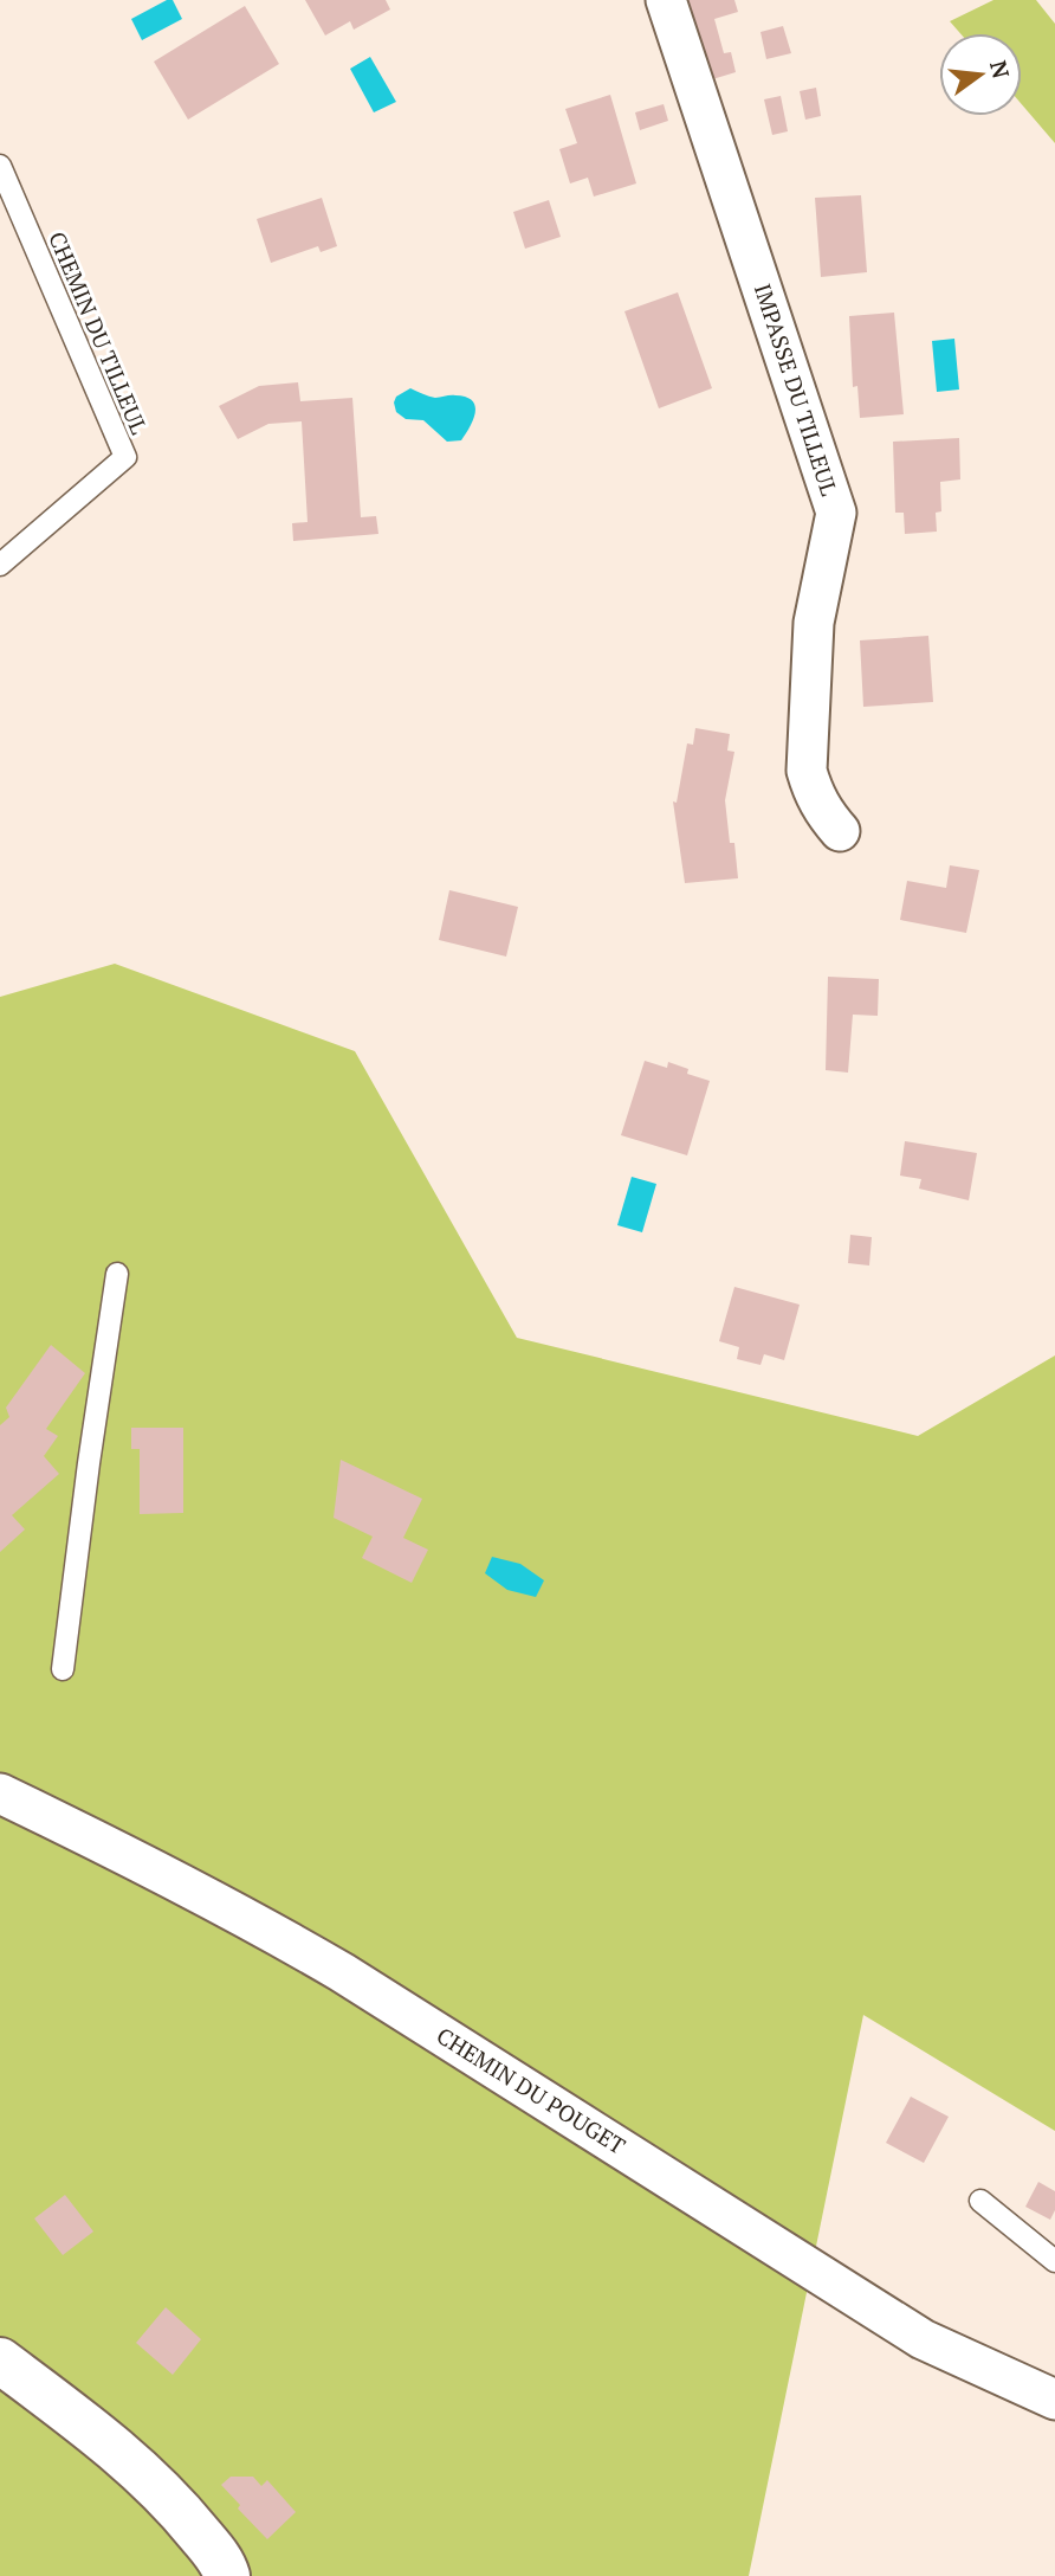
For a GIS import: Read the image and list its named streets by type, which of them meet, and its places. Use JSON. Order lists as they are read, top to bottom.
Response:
{
  "streets": {
    "street": ["IMPASSE DU TILLEUL", "CHEMIN DU POUGET"],
    "lane": ["CHEMIN DU TILLEUL"]
  },
  "north": "right"
}
